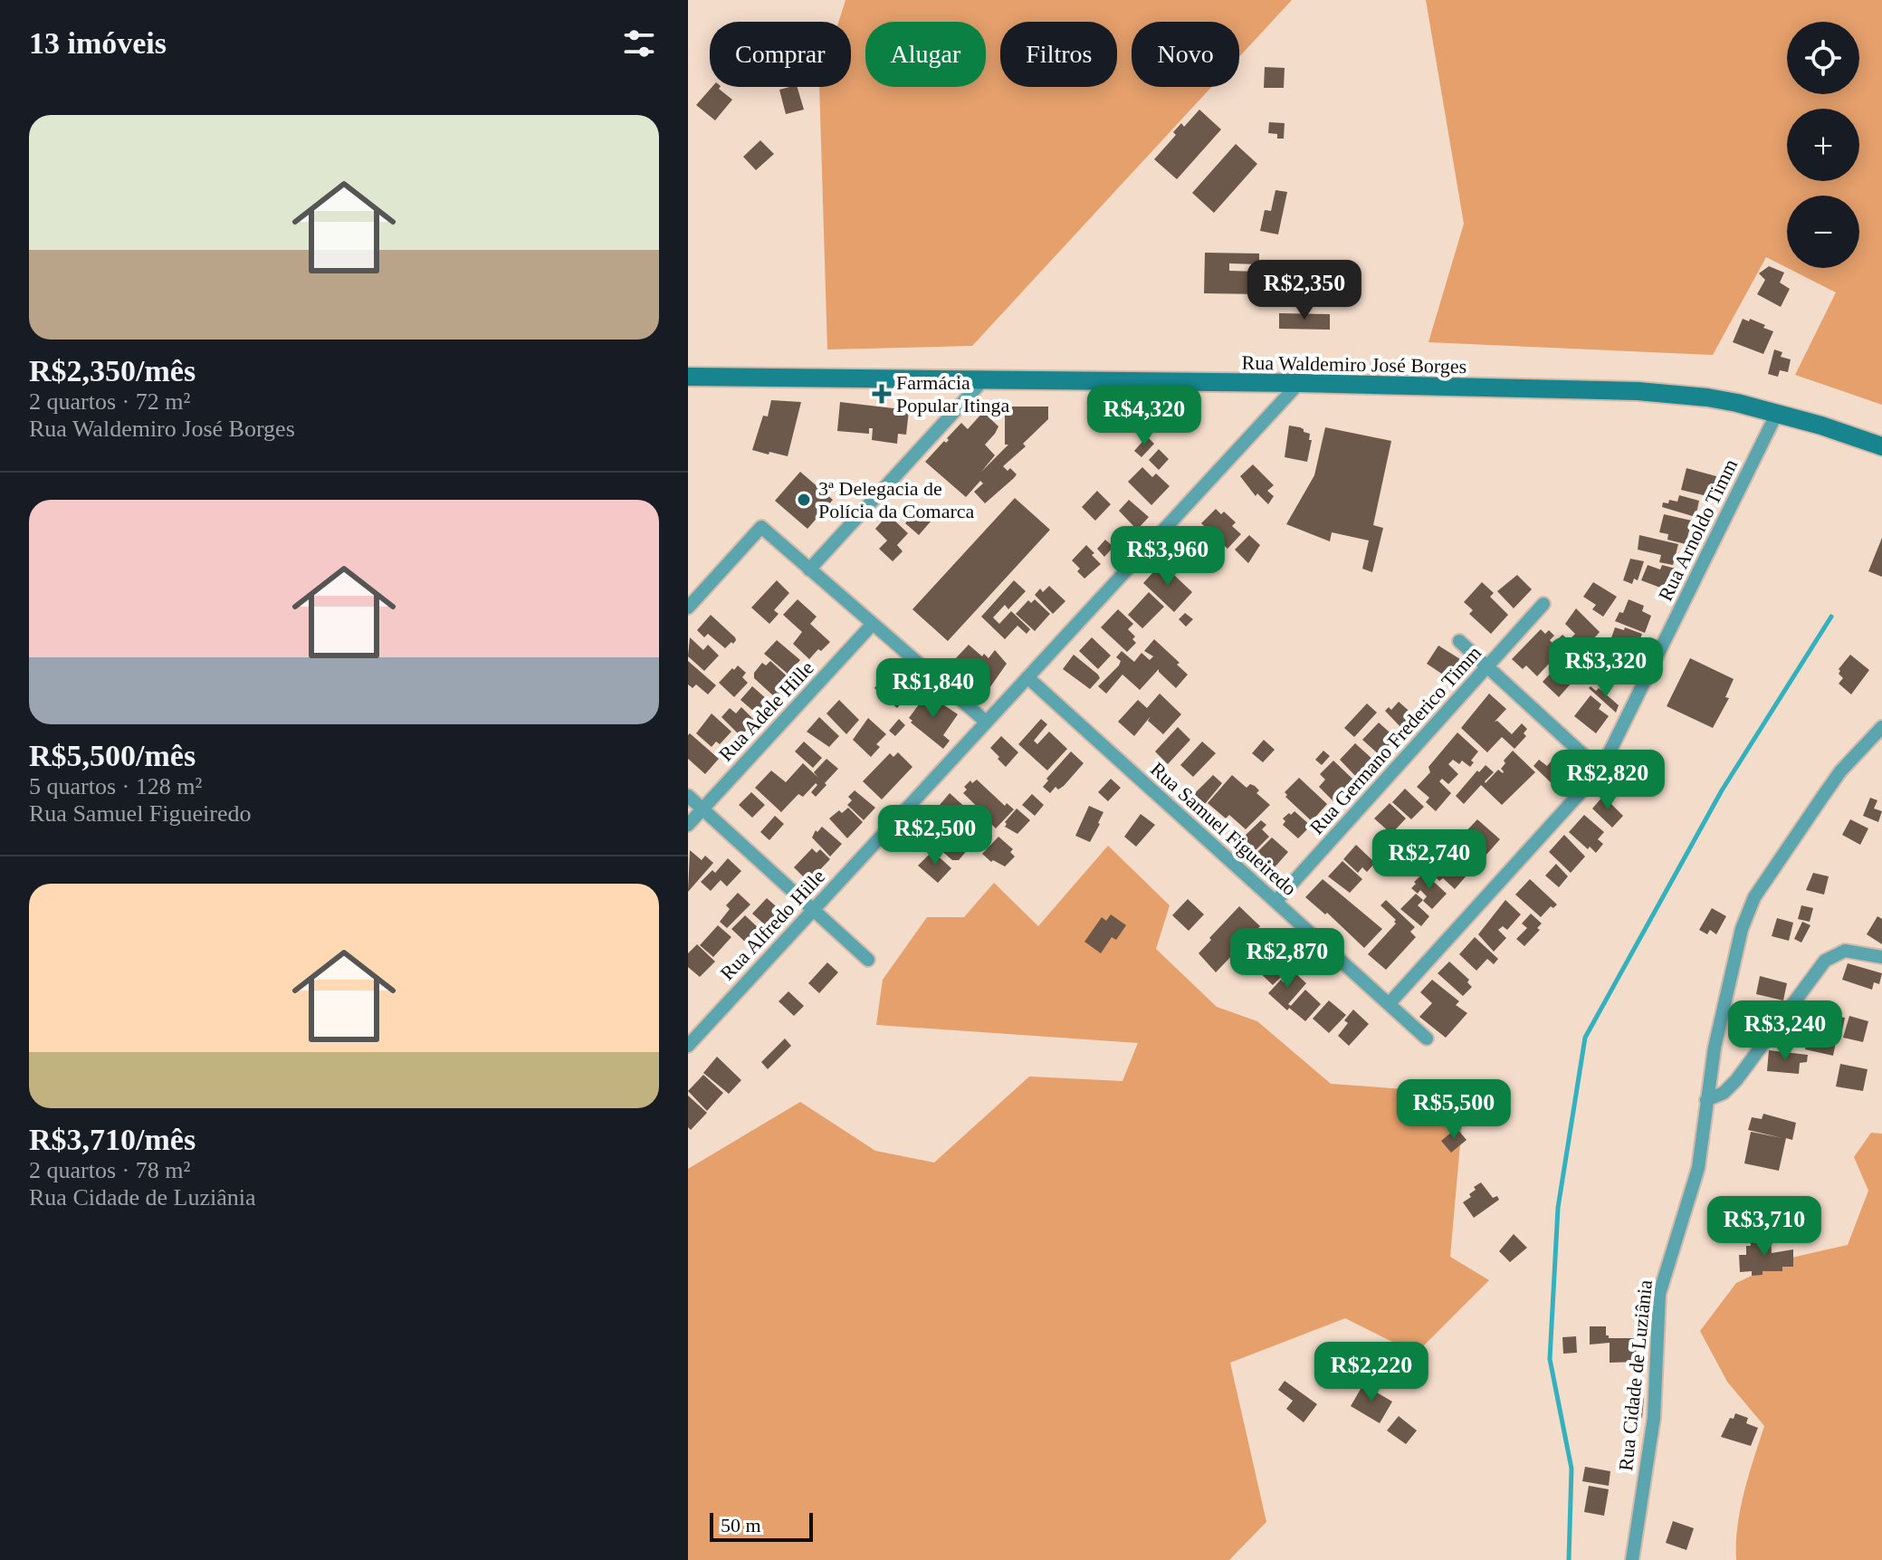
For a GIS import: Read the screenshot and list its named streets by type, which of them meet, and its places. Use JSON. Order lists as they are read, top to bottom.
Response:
{
  "streets": {
    "main road": ["Rua Waldemiro José Borges"],
    "street": [
      "Rua Arnoldo Timm",
      "Rua Adele Hille",
      "Rua Germano Frederico Timm",
      "Rua Samuel Figueiredo",
      "Rua Alfredo Hille",
      "Rua Cidade de Luziânia"
    ]
  },
  "crossings": [
    ["Rua Waldemiro José Borges", "Rua Arnoldo Timm"],
    ["Rua Waldemiro José Borges", "Rua Alfredo Hille"],
    ["Rua Arnoldo Timm", "Rua Samuel Figueiredo"],
    ["Rua Germano Frederico Timm", "Rua Samuel Figueiredo"],
    ["Rua Samuel Figueiredo", "Rua Alfredo Hille"]
  ],
  "places": {
    "health": ["Farmácia Popular Itinga"],
    "other": ["3ª Delegacia de Polícia da Comarca"]
  },
  "scale_bar": "50 m",
  "page": {
    "heading": "13 imóveis",
    "map_buttons": ["+", "−"],
    "chip": [
      "Comprar",
      "Alugar",
      "Filtros",
      "Novo"
    ],
    "list": [
      {
        "name": "R$2,350/mês",
        "note": "2 quartos · 72 m² · Rua Waldemiro José Borges"
      },
      {
        "name": "R$5,500/mês",
        "note": "5 quartos · 128 m² · Rua Samuel Figueiredo"
      },
      {
        "name": "R$3,710/mês",
        "note": "2 quartos · 78 m² · Rua Cidade de Luziânia"
      }
    ],
    "price": [
      "R$2,350",
      "R$4,320",
      "R$3,960",
      "R$3,320",
      "R$1,840",
      "R$2,820",
      "R$2,500",
      "R$2,740",
      "R$2,870",
      "R$3,240",
      "R$5,500",
      "R$3,710",
      "R$2,220"
    ],
    "scale": "50 m"
  }
}
